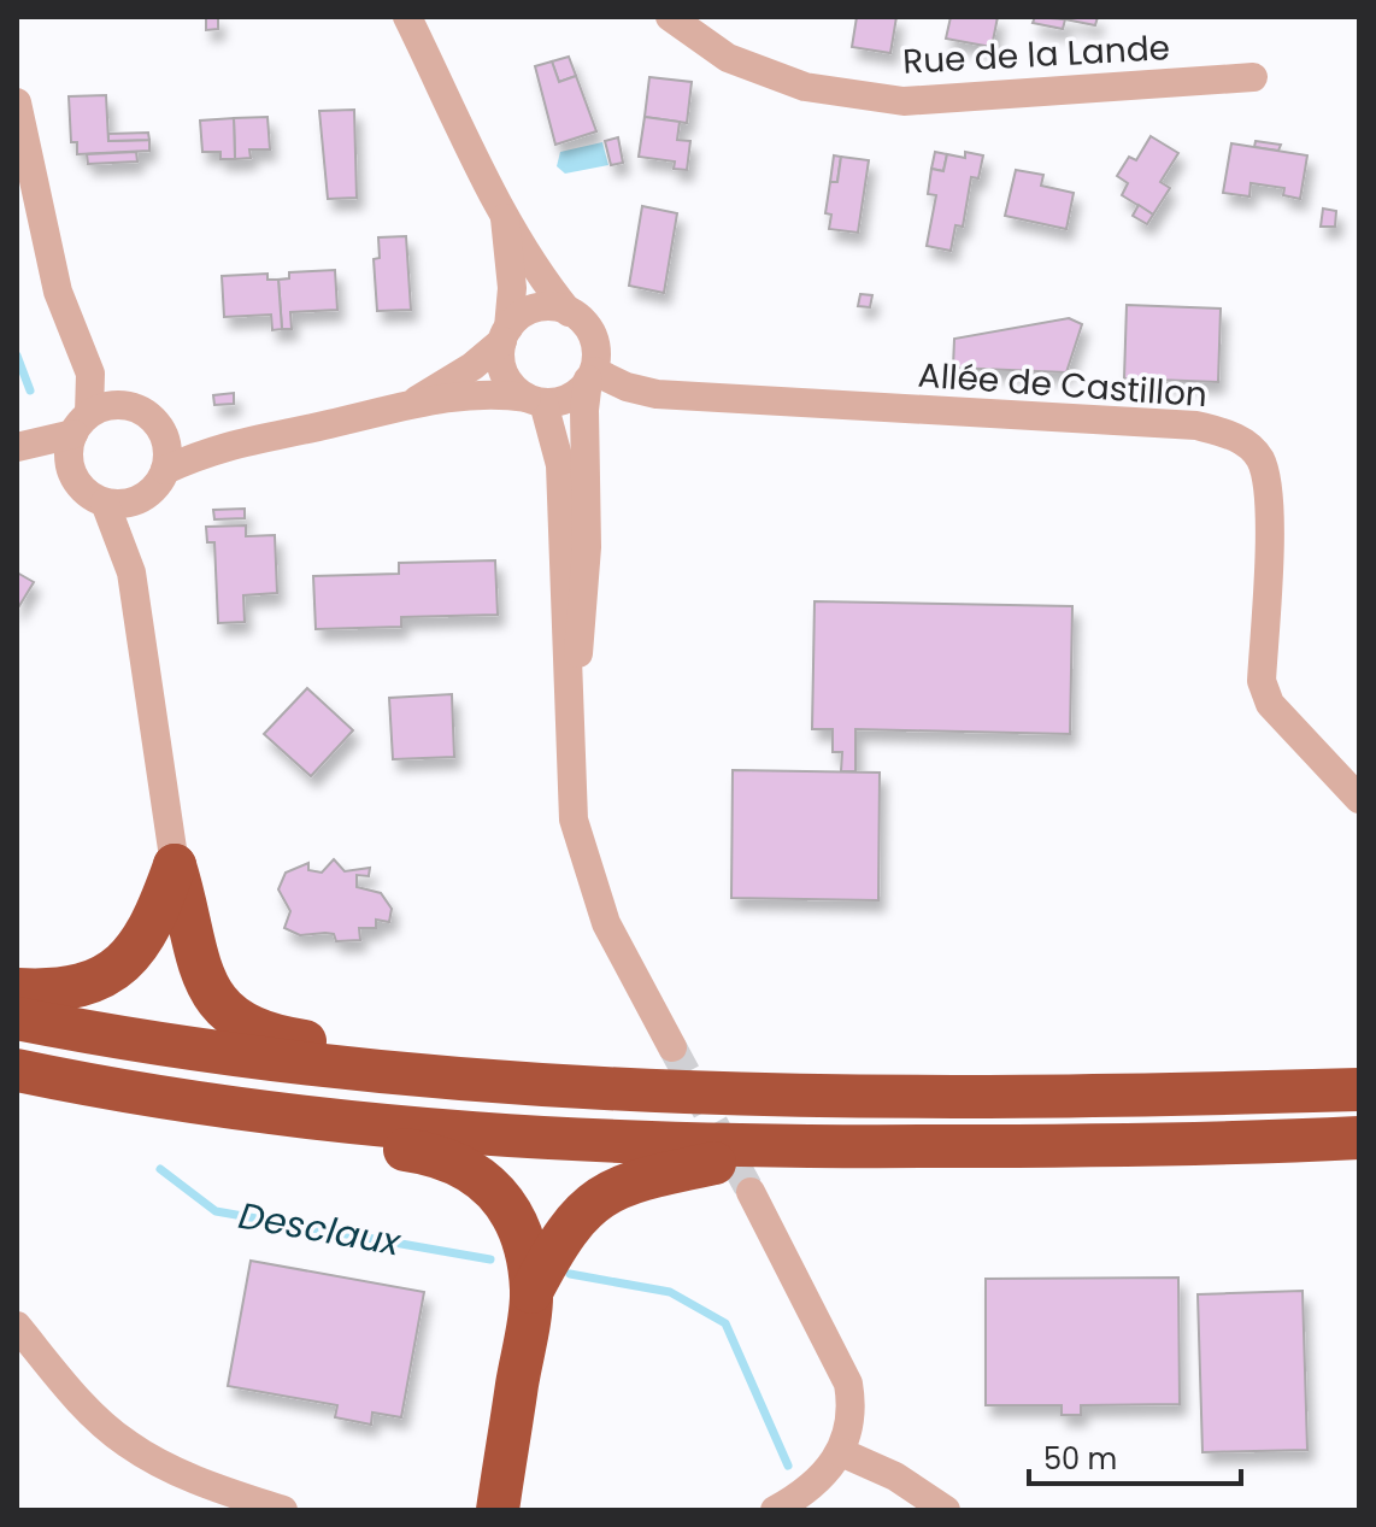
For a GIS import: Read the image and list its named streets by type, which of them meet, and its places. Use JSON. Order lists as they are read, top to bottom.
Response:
{
  "streets": {
    "street": ["Rue de la Lande", "Allée de Castillon"]
  },
  "water": ["Desclaux"],
  "scale_bar": "50 m"
}
